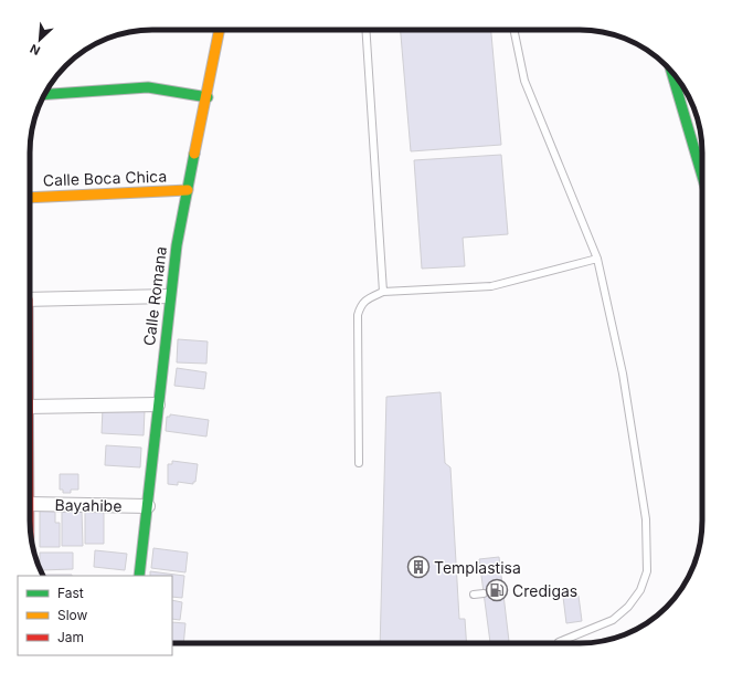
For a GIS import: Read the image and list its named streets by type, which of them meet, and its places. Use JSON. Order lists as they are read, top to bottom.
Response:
{
  "streets": {
    "street": ["Calle Boca Chica", "Calle Romana", "Bayahibe"]
  },
  "crossings": [
    ["Calle Boca Chica", "Calle Romana"],
    ["Calle Romana", "Bayahibe"]
  ],
  "places": {
    "building": ["Templastisa"],
    "fuel station": ["Credigas"]
  },
  "legend": ["Fast", "Slow", "Jam"],
  "north": "bottom left"
}
